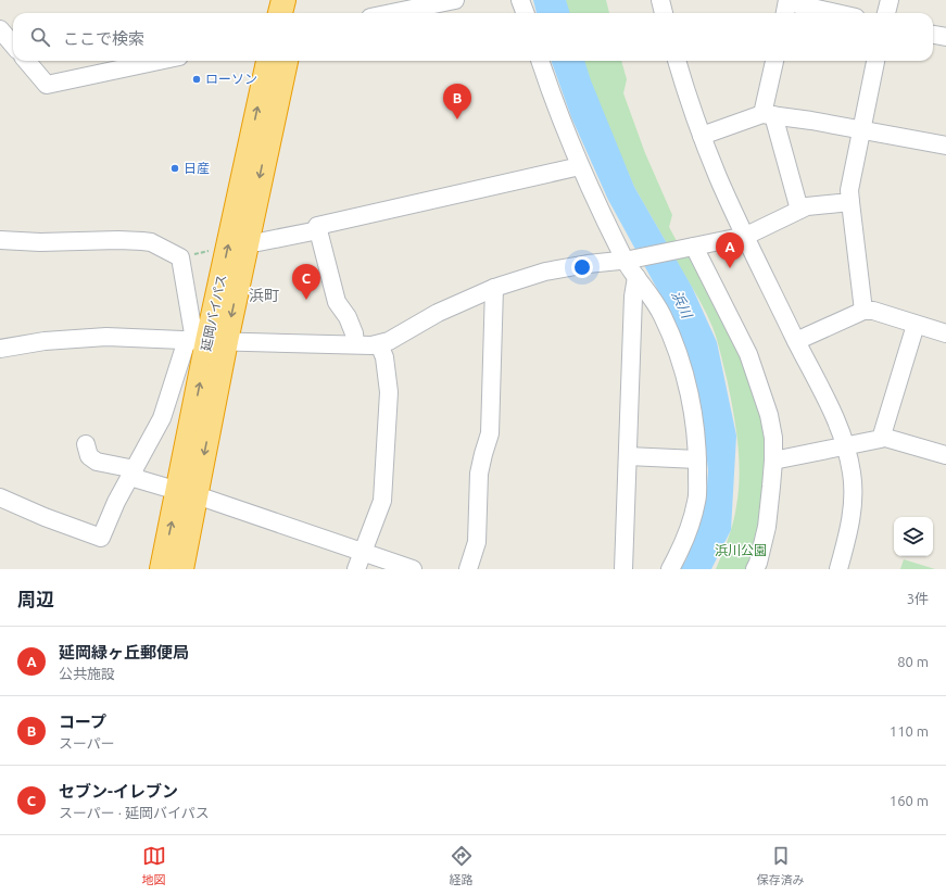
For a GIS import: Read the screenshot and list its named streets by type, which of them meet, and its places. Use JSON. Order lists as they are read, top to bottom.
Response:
{
  "streets": {
    "highway": ["延岡バイパス"]
  },
  "districts": ["浜町"],
  "water": ["浜川"],
  "parks": ["浜川公園"],
  "places": ["ローソン", "日産"],
  "page": {
    "search": "ここで検索",
    "pins": ["B", "A", "C"],
    "heading": ["周辺", "3件"],
    "list": [
      {
        "mark": "A",
        "name": "延岡緑ヶ丘郵便局",
        "note": "公共施設",
        "value": "80 m"
      },
      {
        "mark": "B",
        "name": "コープ",
        "note": "スーパー",
        "value": "110 m"
      },
      {
        "mark": "C",
        "name": "セブン-イレブン",
        "note": "スーパー · 延岡バイパス",
        "value": "160 m"
      }
    ],
    "nav": ["地図", "経路", "保存済み"]
  }
}
